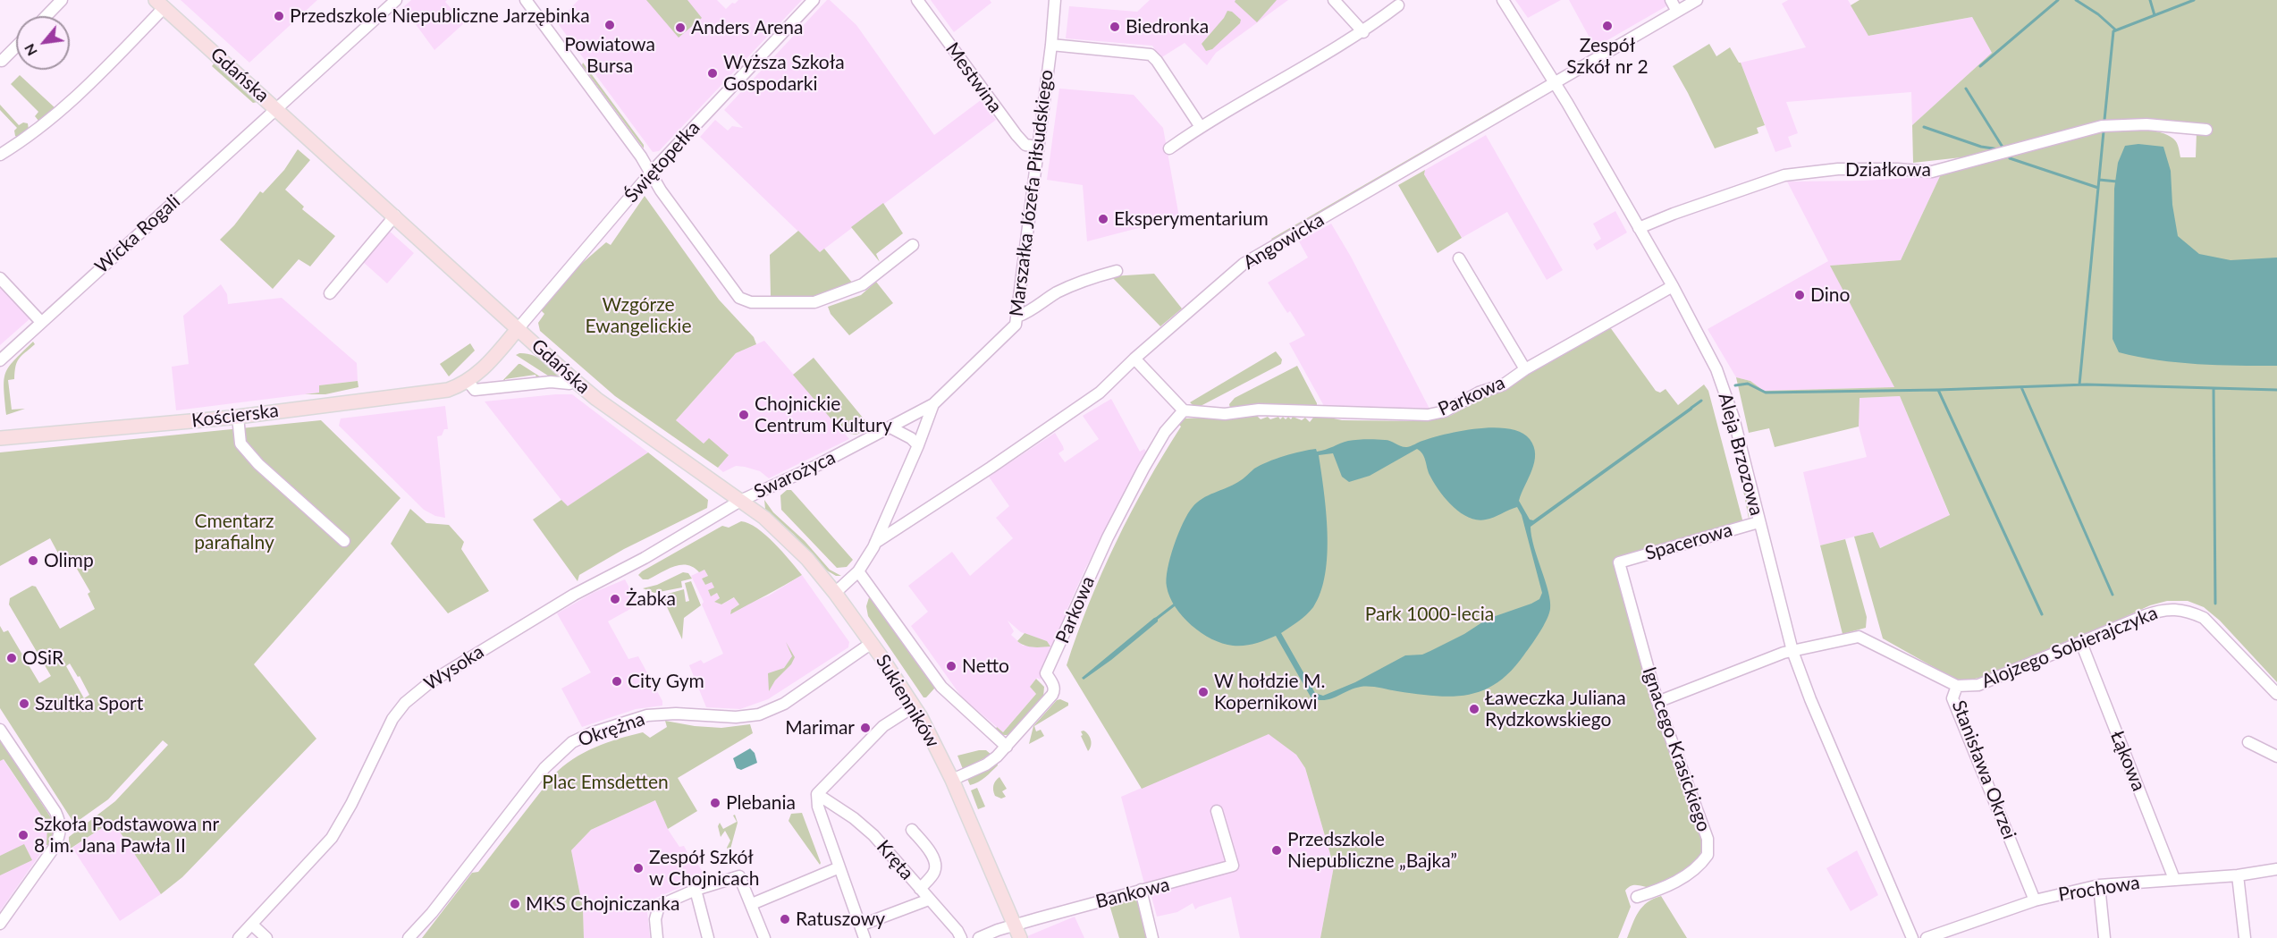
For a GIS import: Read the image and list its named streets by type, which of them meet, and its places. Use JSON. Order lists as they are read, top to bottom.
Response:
{
  "streets": {
    "main road": ["Gdańska", "Kościerska", "Sukienników"],
    "street": [
      "Mestwina",
      "Świętopełka",
      "Działkowa",
      "Marszałka Józefa Piłsudskiego",
      "Wicka Rogali",
      "Angowicka",
      "Parkowa",
      "Aleja Brzozowa",
      "Swarożyca",
      "Spacerowa",
      "Alojzego Sobierajczyka",
      "Wysoka",
      "Okrężna",
      "Ignacego Krasickiego",
      "Łąkowa",
      "Stanisława Okrzei",
      "Kręta",
      "Prochowa",
      "Bankowa"
    ]
  },
  "crossings": [
    ["Gdańska", "Świętopełka"],
    ["Gdańska", "Wicka Rogali"],
    ["Gdańska", "Kościerska"],
    ["Gdańska", "Swarożyca"],
    ["Gdańska", "Wysoka"],
    ["Gdańska", "Sukienników"],
    ["Mestwina", "Marszałka Józefa Piłsudskiego"],
    ["Świętopełka", "Kościerska"],
    ["Działkowa", "Aleja Brzozowa"],
    ["Marszałka Józefa Piłsudskiego", "Angowicka"],
    ["Marszałka Józefa Piłsudskiego", "Swarożyca"],
    ["Marszałka Józefa Piłsudskiego", "Sukienników"],
    ["Angowicka", "Aleja Brzozowa"],
    ["Parkowa", "Aleja Brzozowa"],
    ["Parkowa", "Sukienników"],
    ["Aleja Brzozowa", "Spacerowa"],
    ["Aleja Brzozowa", "Stanisława Okrzei"],
    ["Swarożyca", "Wysoka"],
    ["Swarożyca", "Sukienników"],
    ["Spacerowa", "Ignacego Krasickiego"],
    ["Alojzego Sobierajczyka", "Łąkowa"],
    ["Alojzego Sobierajczyka", "Stanisława Okrzei"],
    ["Wysoka", "Sukienników"],
    ["Sukienników", "Okrężna"],
    ["Sukienników", "Bankowa"],
    ["Ignacego Krasickiego", "Stanisława Okrzei"],
    ["Łąkowa", "Prochowa"],
    ["Stanisława Okrzei", "Prochowa"]
  ],
  "parks": [
    "Wzgórze Ewangelickie",
    "Cmentarz parafialny",
    "Park 1000-lecia",
    "Plac Emsdetten"
  ],
  "places": [
    "Przedszkole Niepubliczne Jarzębinka",
    "Powiatowa Bursa",
    "Zespół Szkół nr 2",
    "Biedronka",
    "Anders Arena",
    "Wyższa Szkoła Gospodarki",
    "Eksperymentarium",
    "Dino",
    "Chojnickie Centrum Kultury",
    "Olimp",
    "Żabka",
    "OSiR",
    "Netto",
    "City Gym",
    "W hołdzie M. Kopernikowi",
    "Szultka Sport",
    "Ławeczka Juliana Rydzkowskiego",
    "Marimar",
    "Plebania",
    "Szkoła Podstawowa nr 8 im. Jana Pawła II",
    "Przedszkole Niepubliczne „Bajka”",
    "Zespół Szkół w Chojnicach",
    "MKS Chojniczanka",
    "Ratuszowy"
  ],
  "north": "bottom left"
}
